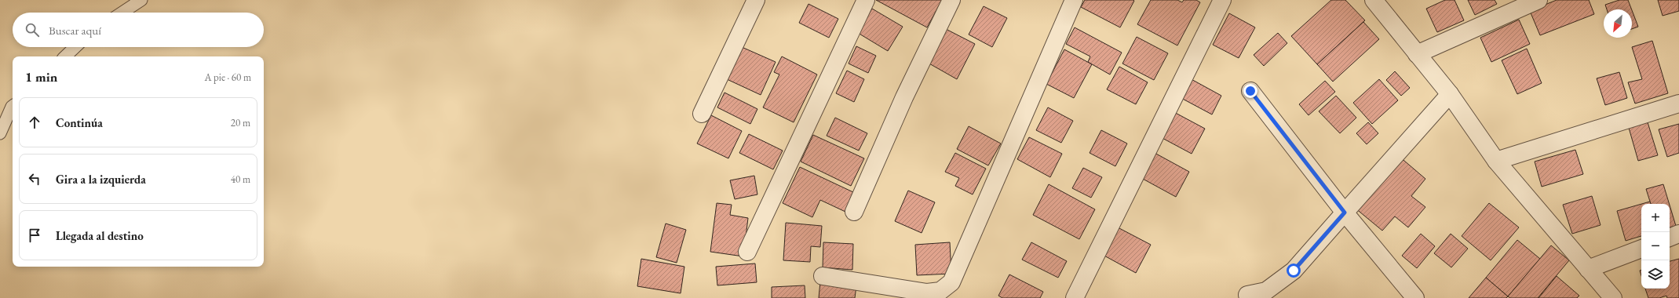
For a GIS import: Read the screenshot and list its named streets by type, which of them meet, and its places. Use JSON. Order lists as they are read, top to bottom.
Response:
{
  "north": "bottom left",
  "page": {
    "search": "Buscar aquí",
    "heading": ["1 min", "A pie · 60 m"],
    "list": [
      ["Continúa", "20 m"],
      ["Gira a la izquierda", "40 m"],
      "Llegada al destino"
    ],
    "map_buttons": ["+", "−"]
  }
}
